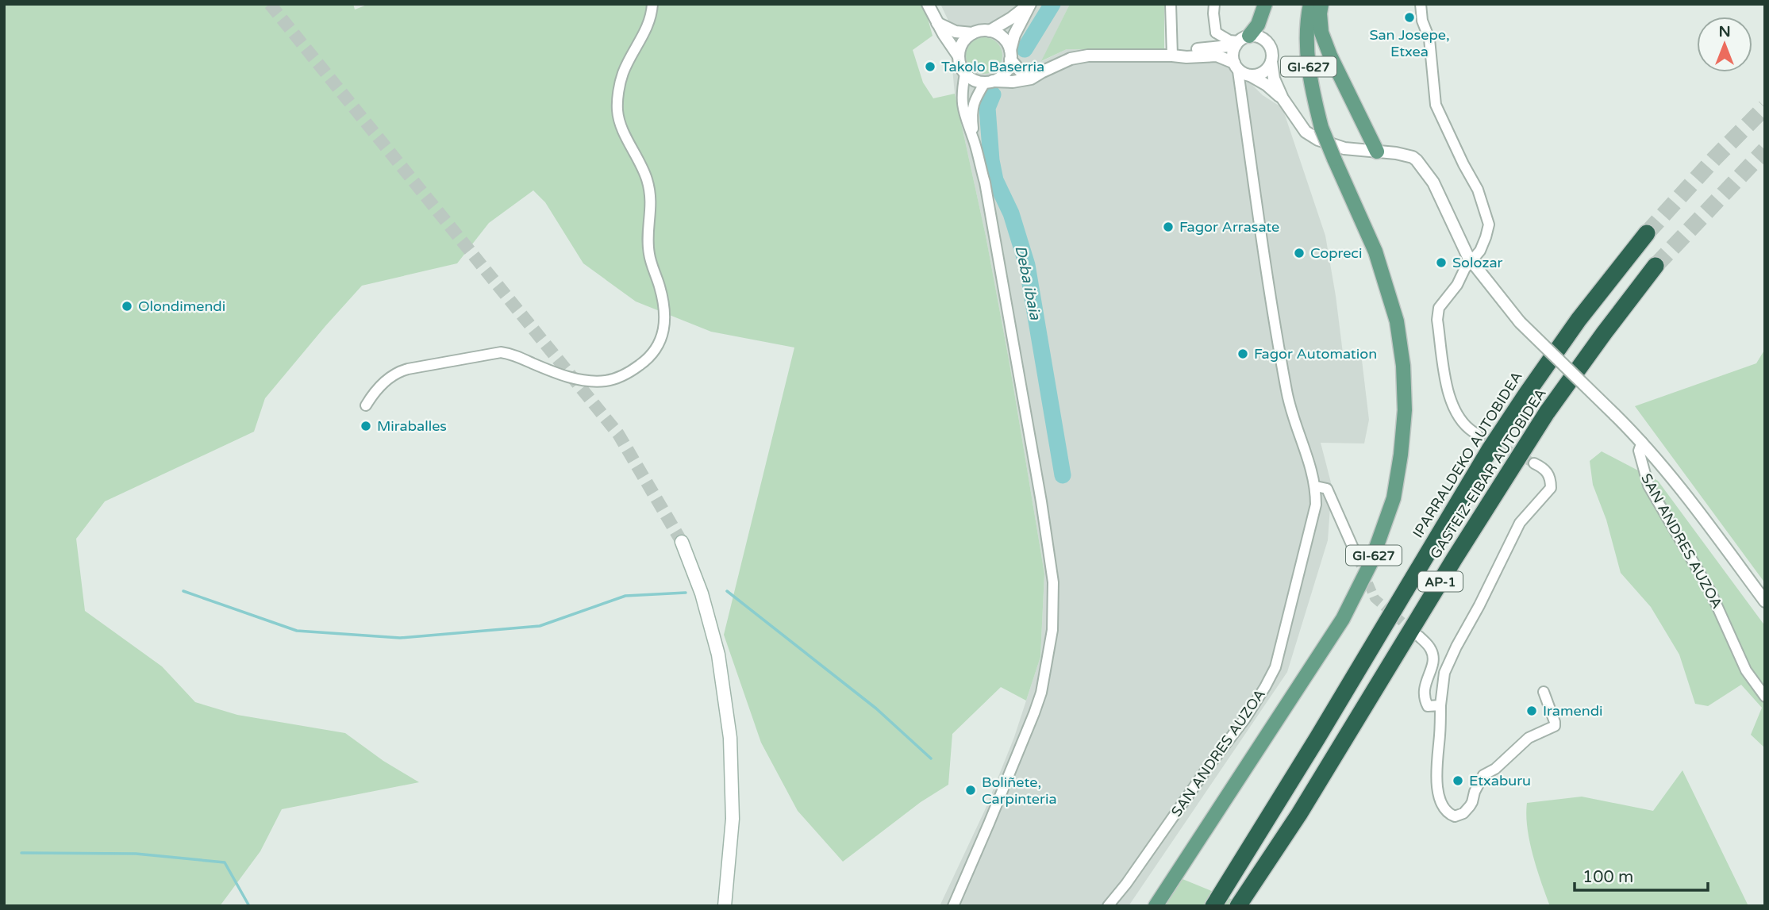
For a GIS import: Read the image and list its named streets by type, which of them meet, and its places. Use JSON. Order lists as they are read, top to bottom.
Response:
{
  "streets": {
    "highway": ["IPARRALDEKO AUTOBIDEA", "GASTEIZ-EIBAR AUTOBIDEA", "AP-1"],
    "main road": ["GI-627"],
    "street": ["SAN ANDRES AUZOA"]
  },
  "water": ["Deba ibaia"],
  "places": [
    "San Josepe, Etxea",
    "Takolo Baserria",
    "Fagor Arrasate",
    "Copreci",
    "Solozar",
    "Olondimendi",
    "Fagor Automation",
    "Miraballes",
    "Iramendi",
    "Etxaburu",
    "Boliñete, Carpinteria"
  ],
  "scale_bar": "100 m",
  "north": "top"
}
